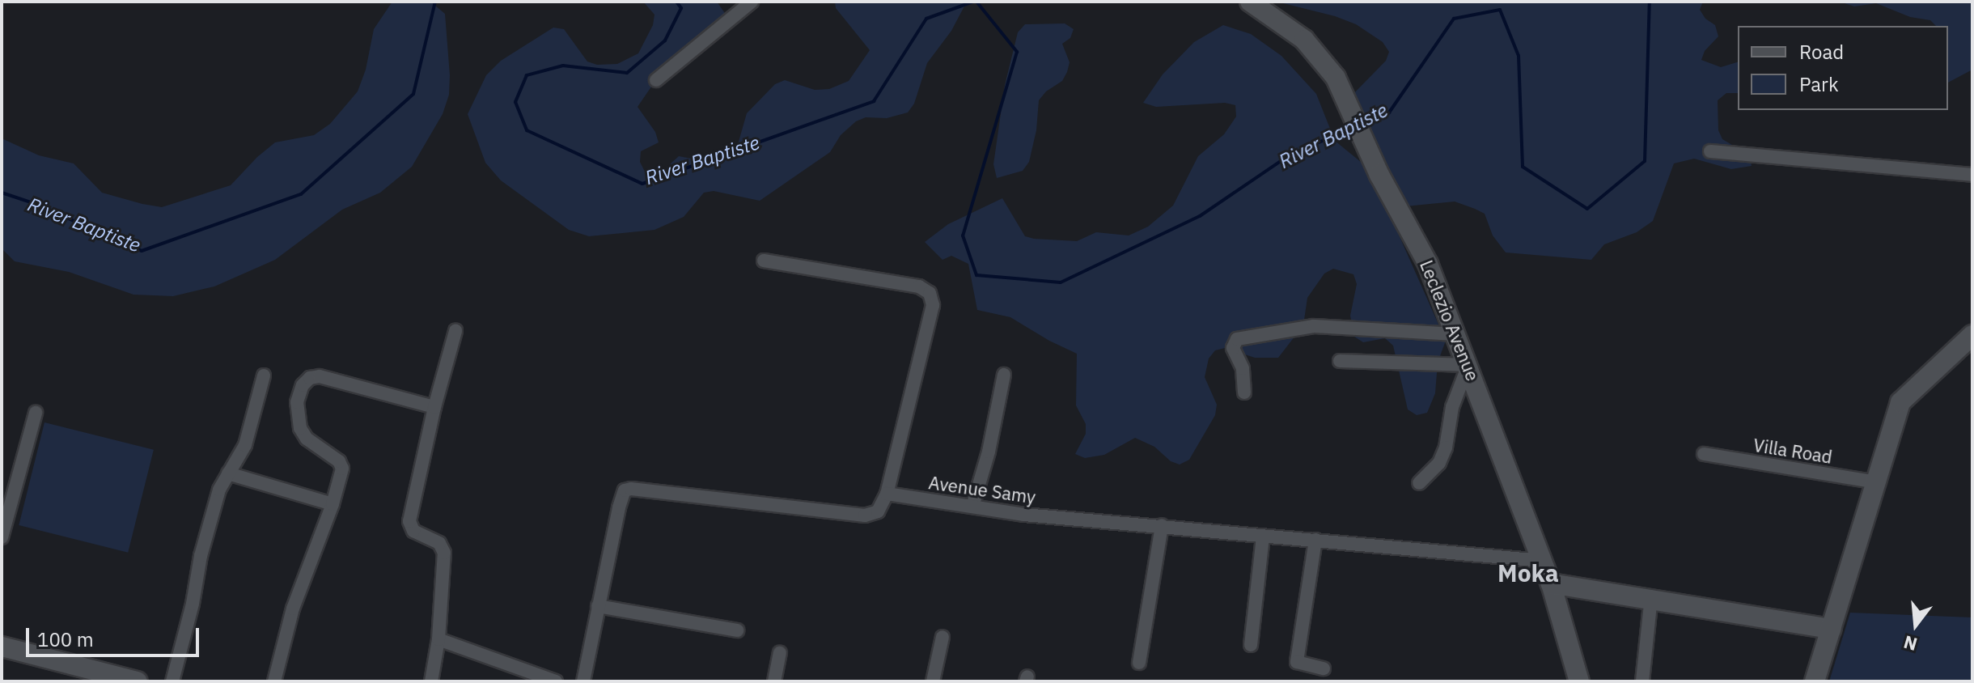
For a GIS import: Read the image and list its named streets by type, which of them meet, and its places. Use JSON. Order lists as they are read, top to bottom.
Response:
{
  "streets": {
    "main road": ["Leclezio Avenue"],
    "street": ["Villa Road", "Avenue Samy"]
  },
  "crossings": [
    ["Leclezio Avenue", "Avenue Samy"]
  ],
  "districts": ["Moka"],
  "water": ["River Baptiste"],
  "legend": ["Road", "Park"],
  "scale_bar": "100 m",
  "north": "bottom"
}
